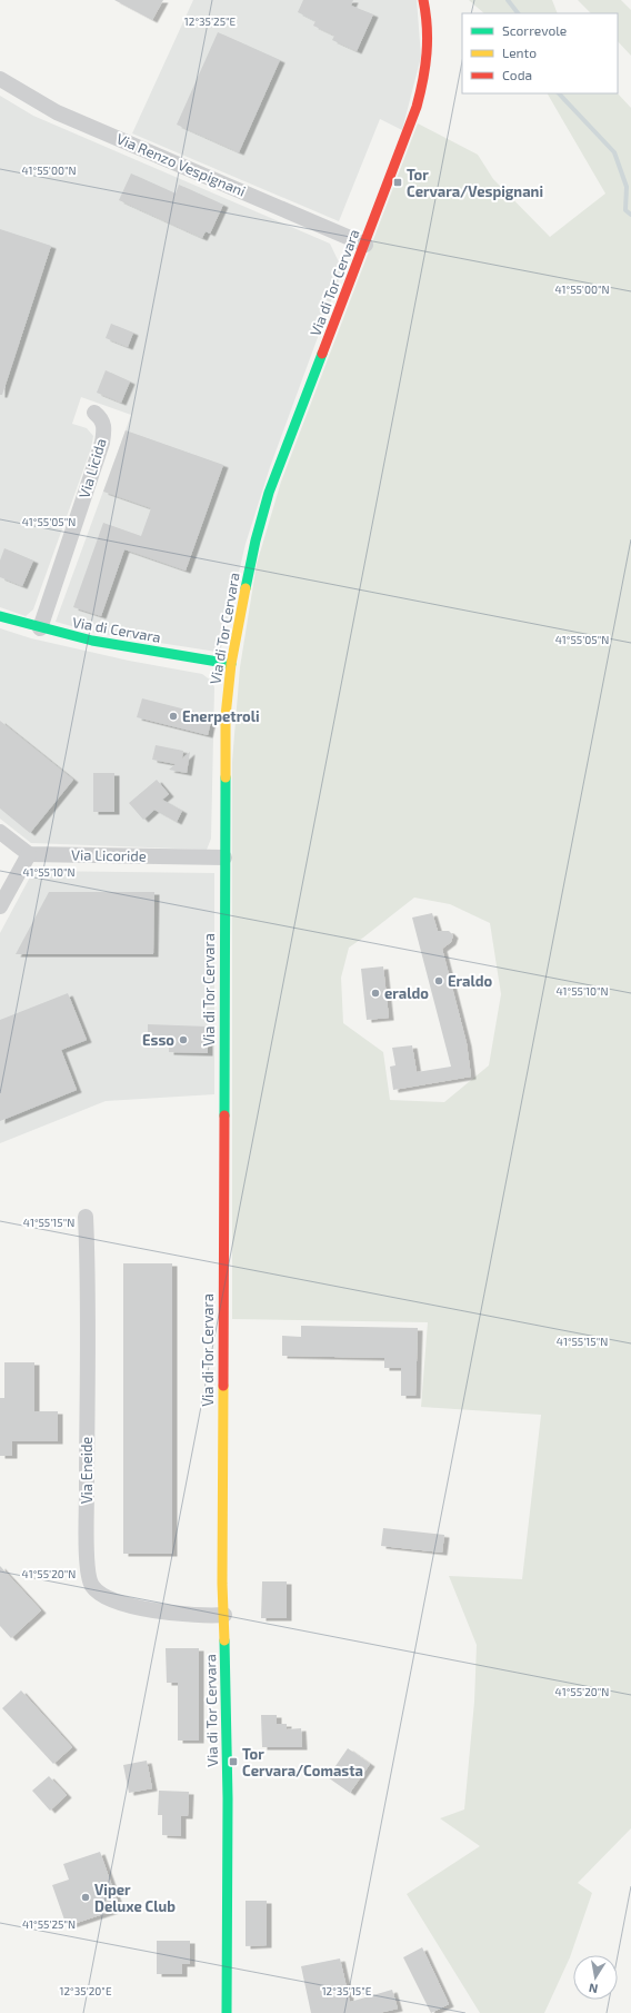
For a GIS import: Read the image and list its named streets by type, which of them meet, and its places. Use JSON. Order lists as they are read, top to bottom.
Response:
{
  "streets": {
    "street": [
      "Via Renzo Vespignani",
      "Via di Tor Cervara",
      "Via Licida",
      "Via di Cervara",
      "Via Licoride",
      "Via Eneide"
    ]
  },
  "crossings": [
    ["Via Renzo Vespignani", "Via di Tor Cervara"],
    ["Via di Tor Cervara", "Via di Cervara"],
    ["Via di Tor Cervara", "Via Licoride"],
    ["Via di Tor Cervara", "Via Eneide"],
    ["Via Licida", "Via di Cervara"]
  ],
  "places": {
    "transit": ["Tor Cervara/Vespignani", "Tor Cervara/Comasta"],
    "other": [
      "Enerpetroli",
      "Eraldo",
      "eraldo",
      "Esso",
      "Viper Deluxe Club"
    ]
  },
  "legend": ["Scorrevole", "Lento", "Coda"],
  "north": "bottom",
  "coordinates": [
    "12°35'25\"E",
    "41°55'00\"N",
    "41°55'05\"N",
    "41°55'10\"N",
    "41°55'15\"N",
    "41°55'20\"N",
    "41°55'25\"N",
    "12°35'20\"E",
    "12°35'15\"E"
  ]
}
